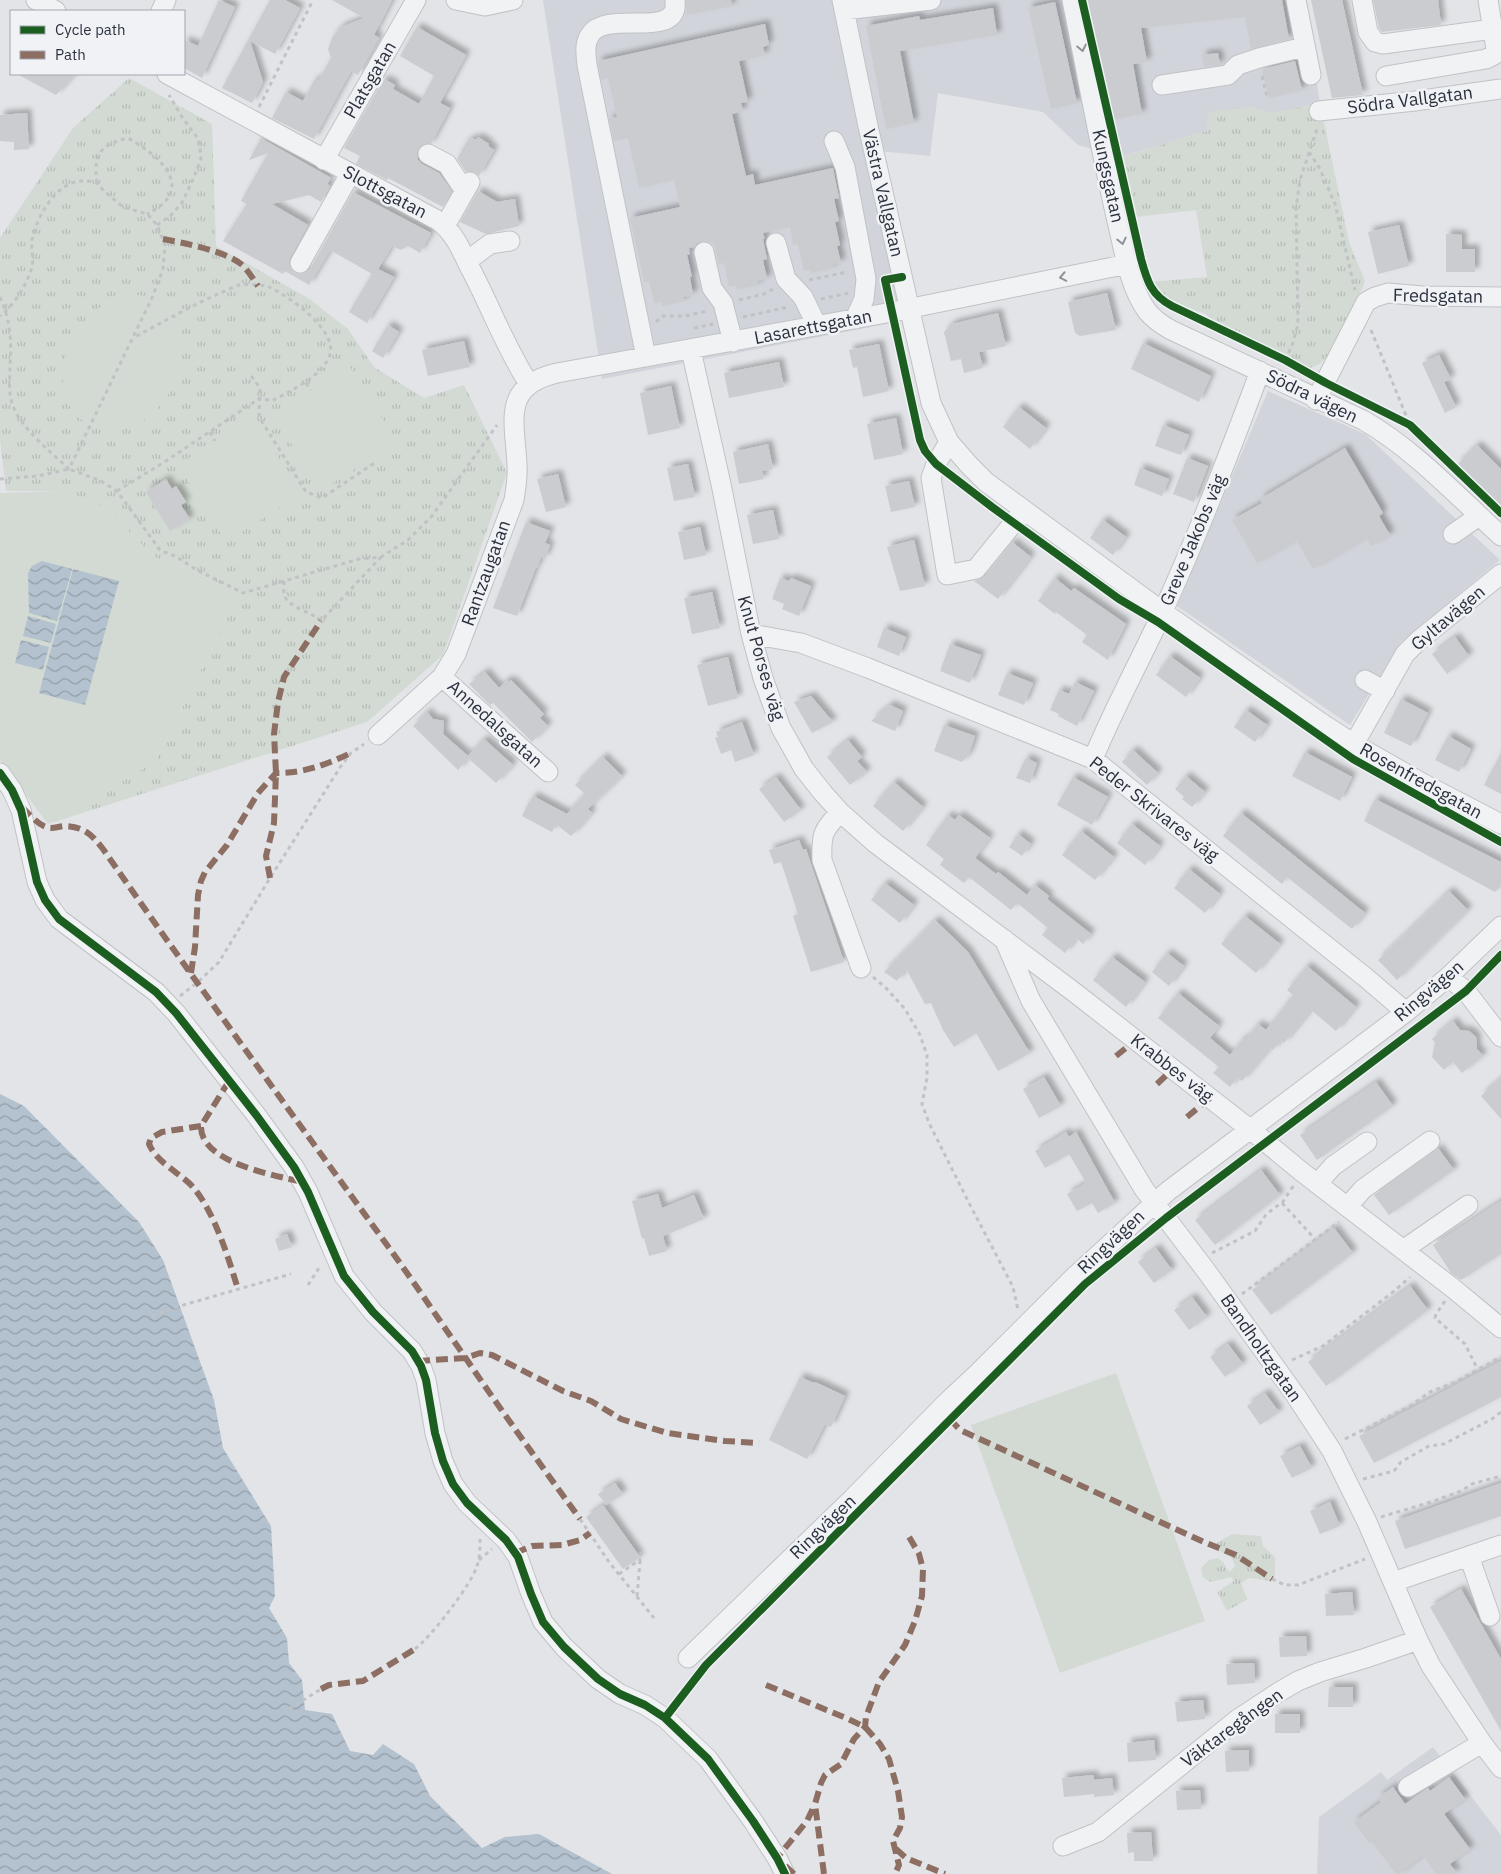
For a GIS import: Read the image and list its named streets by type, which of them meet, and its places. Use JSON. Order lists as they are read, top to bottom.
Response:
{
  "streets": {
    "street": [
      "Platsgatan",
      "Södra Vallgatan",
      "Kungsgatan",
      "Slottsgatan",
      "Västra Vallgatan",
      "Fredsgatan",
      "Lasarettsgatan",
      "Södra vägen",
      "Greve Jakobs väg",
      "Rantzaugatan",
      "Gyltavägen",
      "Knut Porses väg",
      "Annedalsgatan",
      "Rosenfredsgatan",
      "Peder Skrivares väg",
      "Ringvägen",
      "Krabbes väg",
      "Bandholtzgatan",
      "Väktaregången"
    ]
  },
  "crossings": [
    ["Platsgatan", "Slottsgatan"],
    ["Kungsgatan", "Lasarettsgatan"],
    ["Kungsgatan", "Södra vägen"],
    ["Slottsgatan", "Lasarettsgatan"],
    ["Slottsgatan", "Rantzaugatan"],
    ["Västra Vallgatan", "Lasarettsgatan"],
    ["Västra Vallgatan", "Rosenfredsgatan"],
    ["Lasarettsgatan", "Södra vägen"],
    ["Lasarettsgatan", "Rantzaugatan"],
    ["Lasarettsgatan", "Knut Porses väg"],
    ["Södra vägen", "Greve Jakobs väg"],
    ["Greve Jakobs väg", "Rosenfredsgatan"],
    ["Greve Jakobs väg", "Peder Skrivares väg"],
    ["Rantzaugatan", "Annedalsgatan"],
    ["Gyltavägen", "Rosenfredsgatan"],
    ["Knut Porses väg", "Peder Skrivares väg"],
    ["Knut Porses väg", "Krabbes väg"],
    ["Peder Skrivares väg", "Ringvägen"],
    ["Ringvägen", "Krabbes väg"],
    ["Ringvägen", "Bandholtzgatan"],
    ["Krabbes väg", "Bandholtzgatan"],
    ["Bandholtzgatan", "Väktaregången"]
  ],
  "one_way": ["Kungsgatan", "Lasarettsgatan"],
  "legend": ["Cycle path", "Path"]
}
